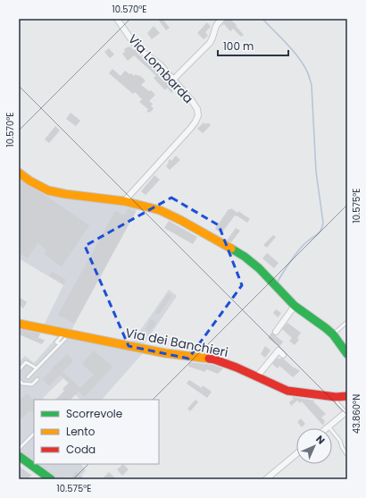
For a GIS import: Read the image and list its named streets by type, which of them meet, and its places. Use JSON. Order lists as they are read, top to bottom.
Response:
{
  "streets": {
    "street": ["Via Lombarda", "Via dei Banchieri"]
  },
  "legend": ["Scorrevole", "Lento", "Coda"],
  "scale_bar": "100 m",
  "north": "top right",
  "coordinates": ["10.570°E", "10.575°E", "43.860°N"]
}
